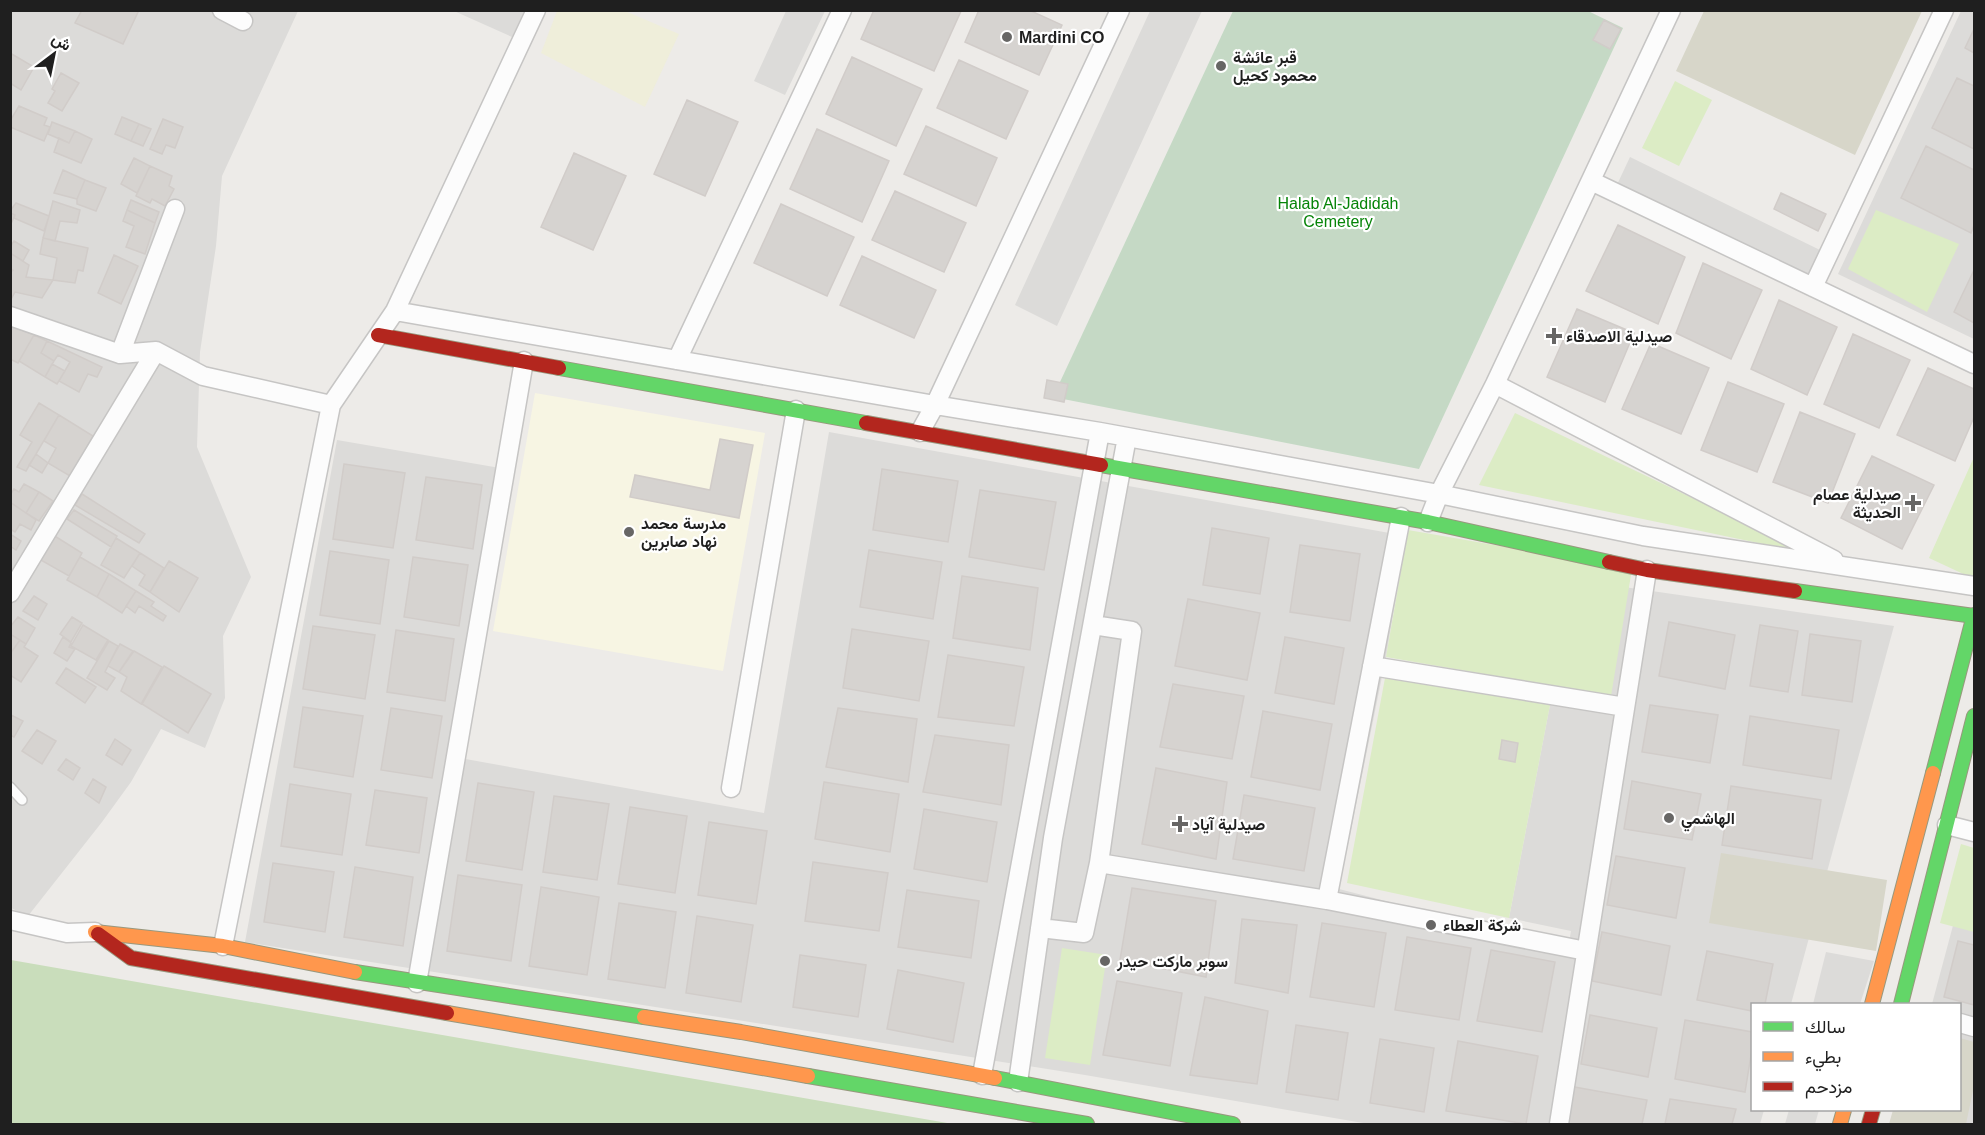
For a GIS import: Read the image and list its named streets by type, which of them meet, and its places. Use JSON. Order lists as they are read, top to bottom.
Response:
{
  "parks": ["Halab Al-Jadidah Cemetery"],
  "places": {
    "other": [
      "Mardini CO",
      "قبر عائشة محمود كحيل",
      "مدرسة محمد نهاد صابرين",
      "الهاشمي",
      "شركة العطاء",
      "سوبر ماركت حيدر"
    ],
    "health": ["صيدلية الاصدقاء", "صيدلية عصام الحديثة", "صيدلية آياد"]
  },
  "legend": ["سالك", "بطيء", "مزدحم"],
  "north": "top right"
}
